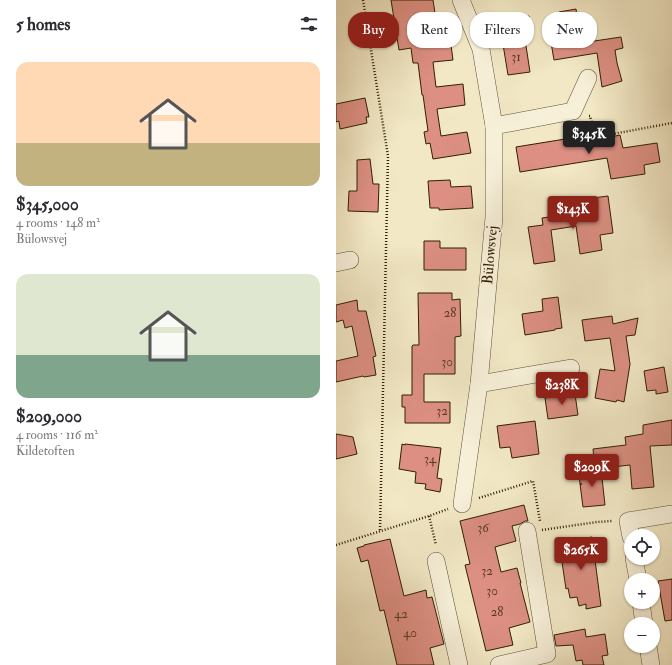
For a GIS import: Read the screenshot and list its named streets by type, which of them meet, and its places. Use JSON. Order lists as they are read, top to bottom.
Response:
{
  "streets": {
    "street": ["Bülowsvej"]
  },
  "house_numbers": [
    "31",
    "28",
    "30",
    "32",
    "34",
    "36",
    "32",
    "30",
    "28",
    "42",
    "40"
  ],
  "page": {
    "heading": "5 homes",
    "chip": [
      "Buy",
      "Rent",
      "Filters",
      "New"
    ],
    "list": [
      {
        "name": "$345,000",
        "note": "4 rooms · 148 m² · Bülowsvej"
      },
      {
        "name": "$209,000",
        "note": "4 rooms · 116 m² · Kildetoften"
      }
    ],
    "price": [
      "$345K",
      "$143K",
      "$238K",
      "$209K",
      "$265K"
    ],
    "map_buttons": ["+", "−"]
  }
}
